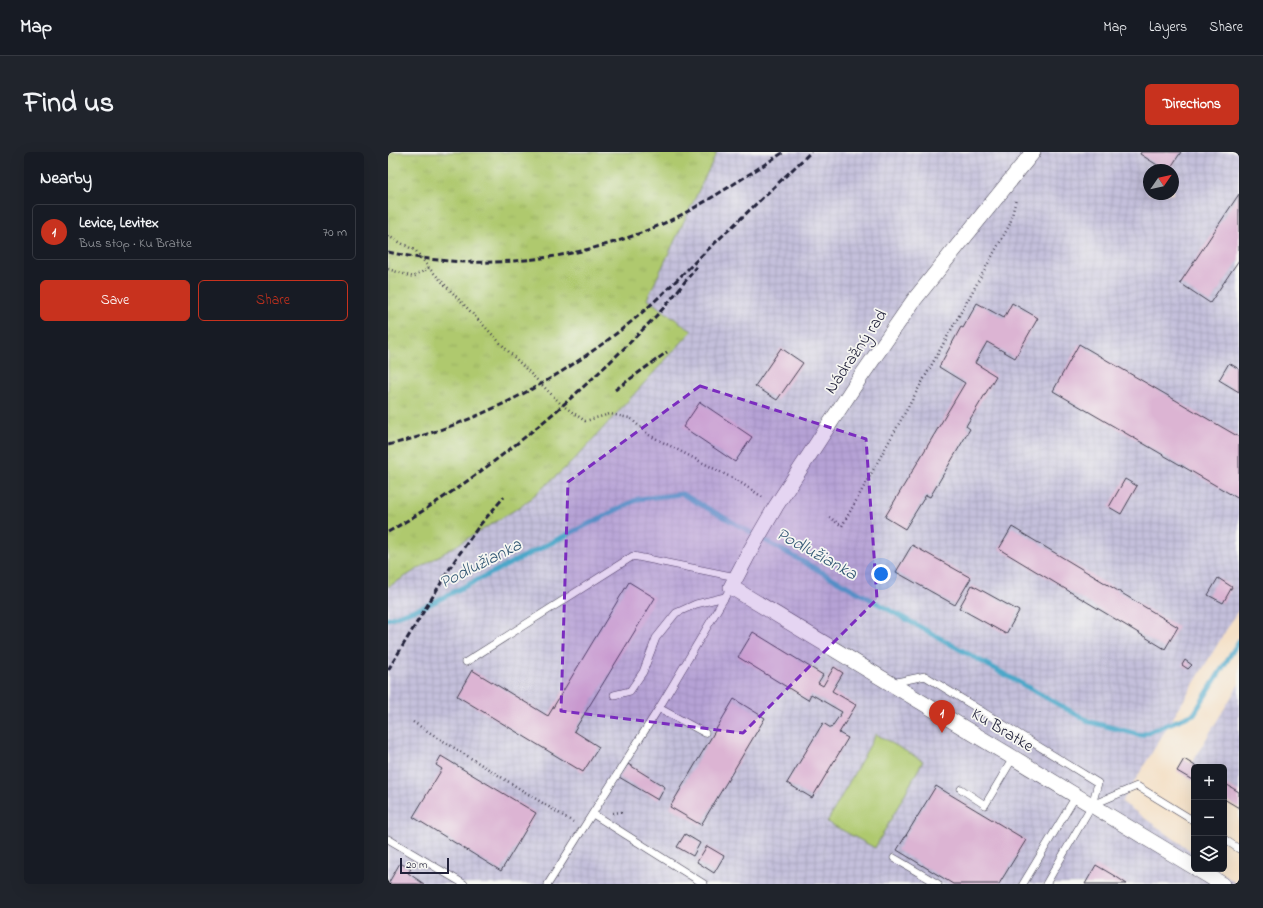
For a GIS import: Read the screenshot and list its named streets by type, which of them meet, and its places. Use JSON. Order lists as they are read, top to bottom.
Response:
{
  "streets": {
    "street": ["Nádražný rad", "Ku Bratke"]
  },
  "crossings": [
    ["Nádražný rad", "Ku Bratke"]
  ],
  "water": ["Podlužianka"],
  "scale_bar": "20 m",
  "north": "top right",
  "page": {
    "header": "Map",
    "nav": ["Map", "Layers", "Share"],
    "title": "Find us",
    "buttons": [
      "Directions",
      ["Save", "Share"]
    ],
    "heading": "Nearby",
    "list": [
      {
        "mark": "1",
        "name": "Levice, Levitex",
        "note": "Bus stop · Ku Bratke",
        "value": "70 m"
      }
    ],
    "pins": "1",
    "map_buttons": ["+", "−"],
    "scale": "20 m"
  }
}
